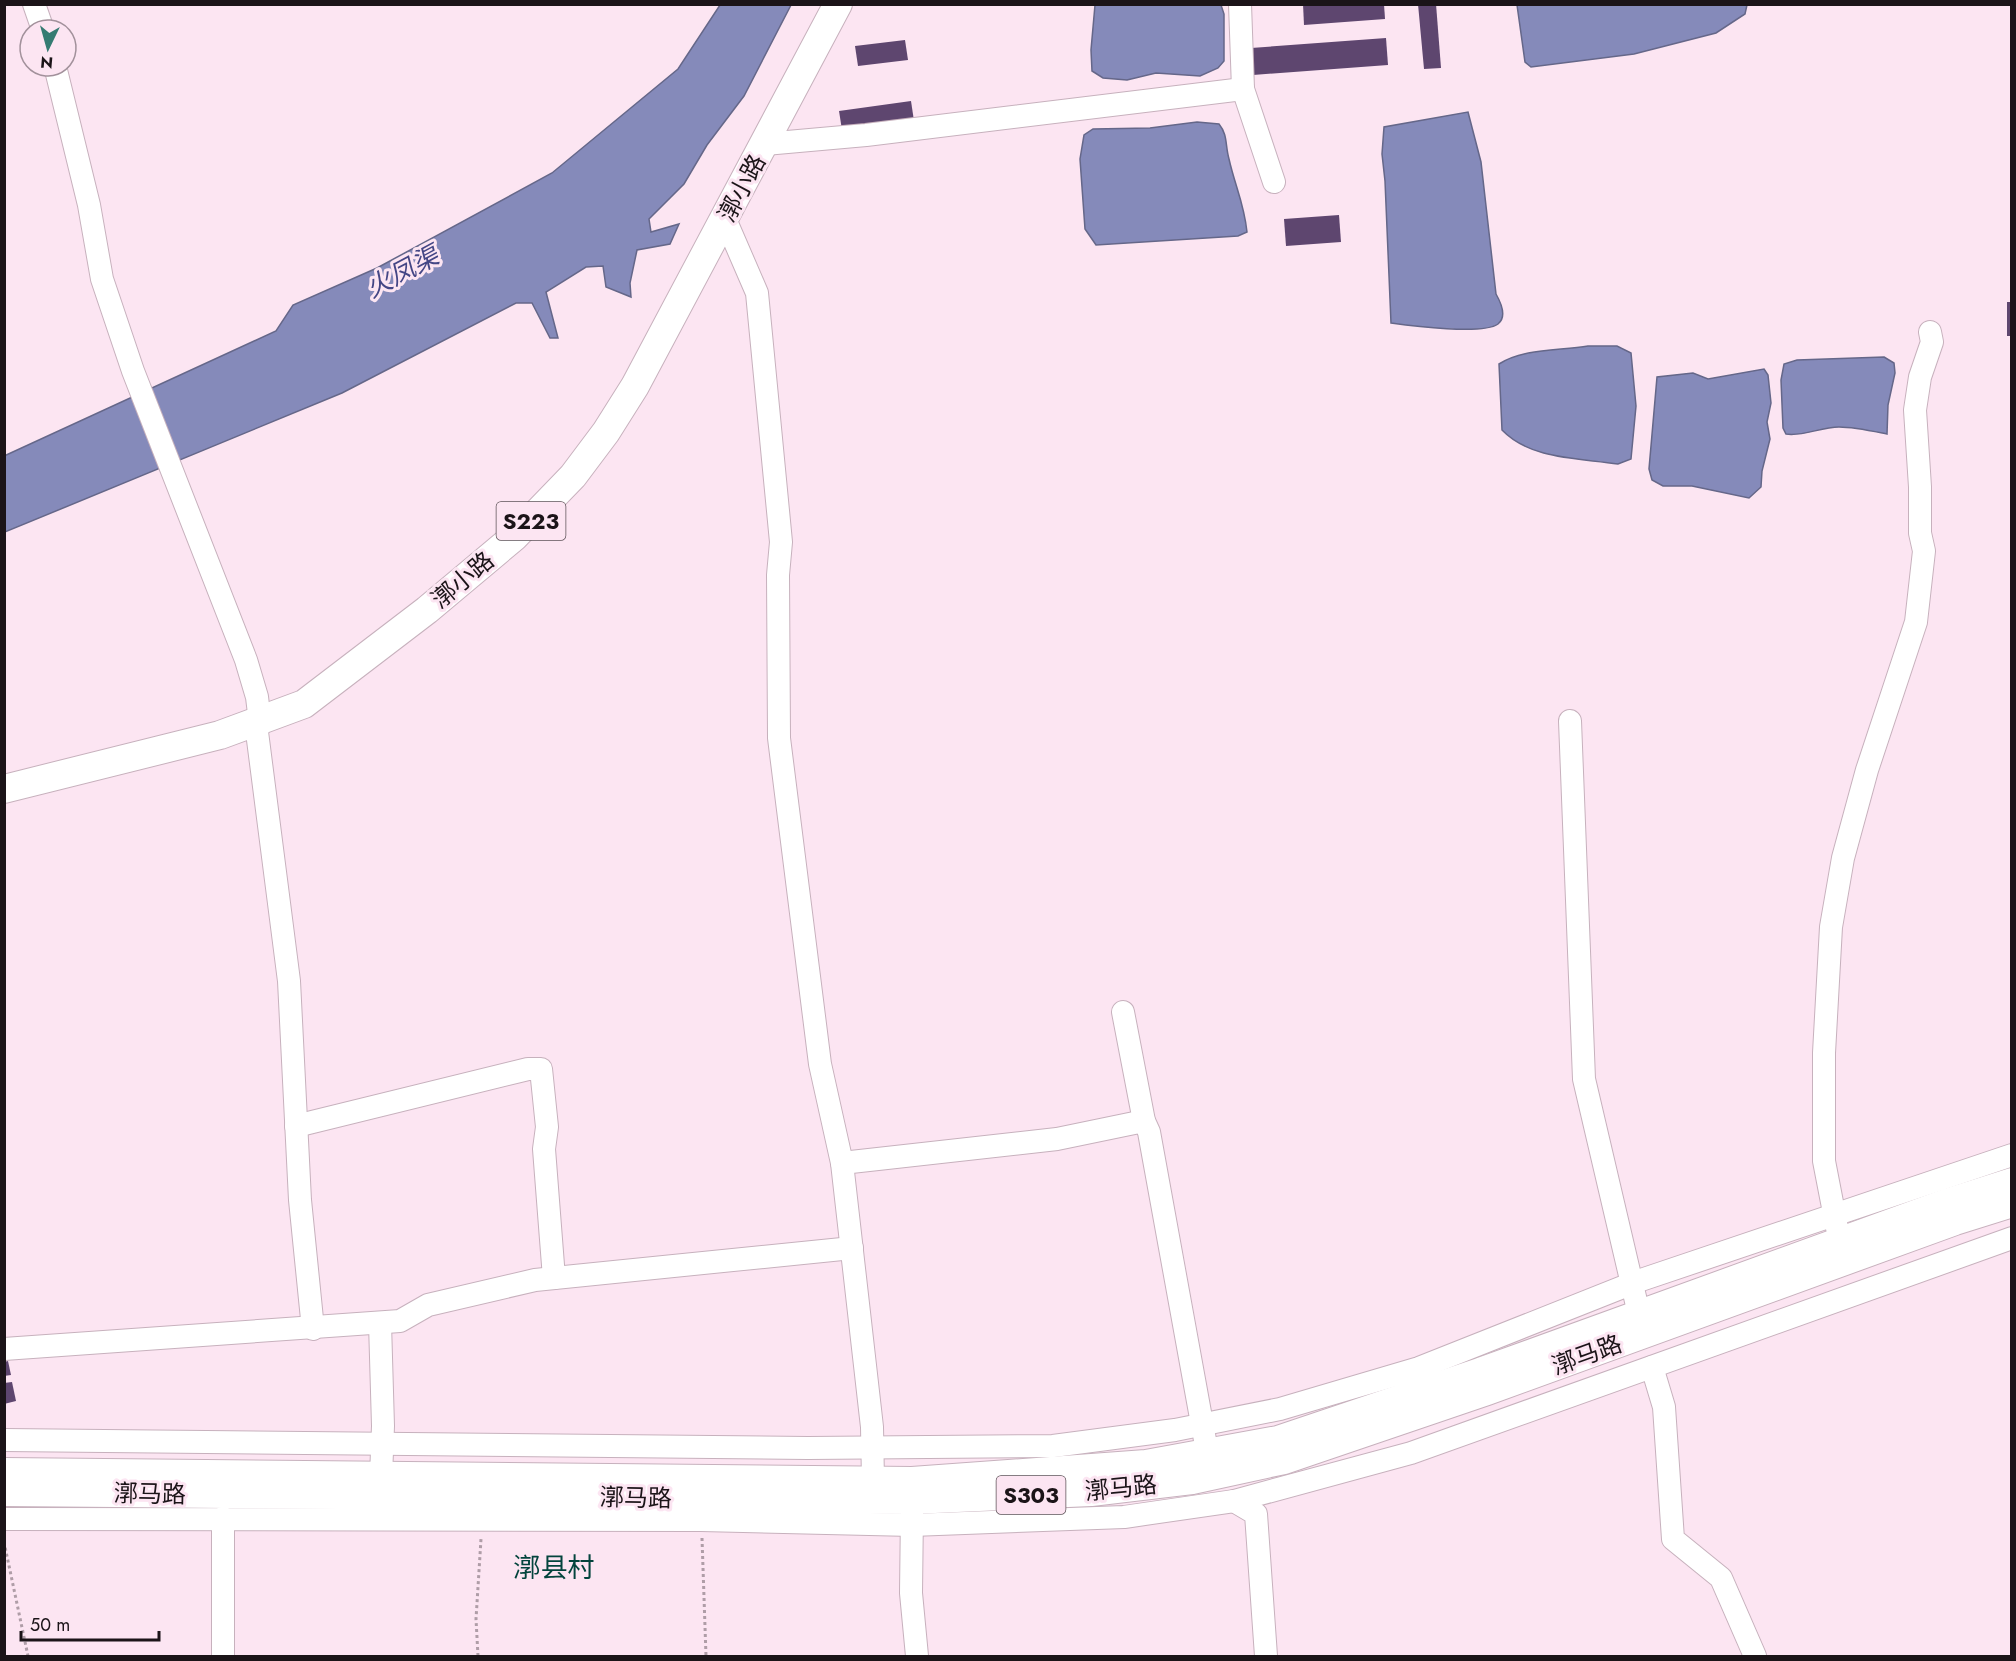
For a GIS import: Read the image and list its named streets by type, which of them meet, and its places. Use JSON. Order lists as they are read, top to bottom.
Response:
{
  "streets": {
    "main road": [
      "漷小路",
      "S223",
      "漷马路",
      "S303"
    ]
  },
  "districts": ["漷县村"],
  "water": ["火凤渠"],
  "scale_bar": "50 m",
  "north": "bottom"
}
